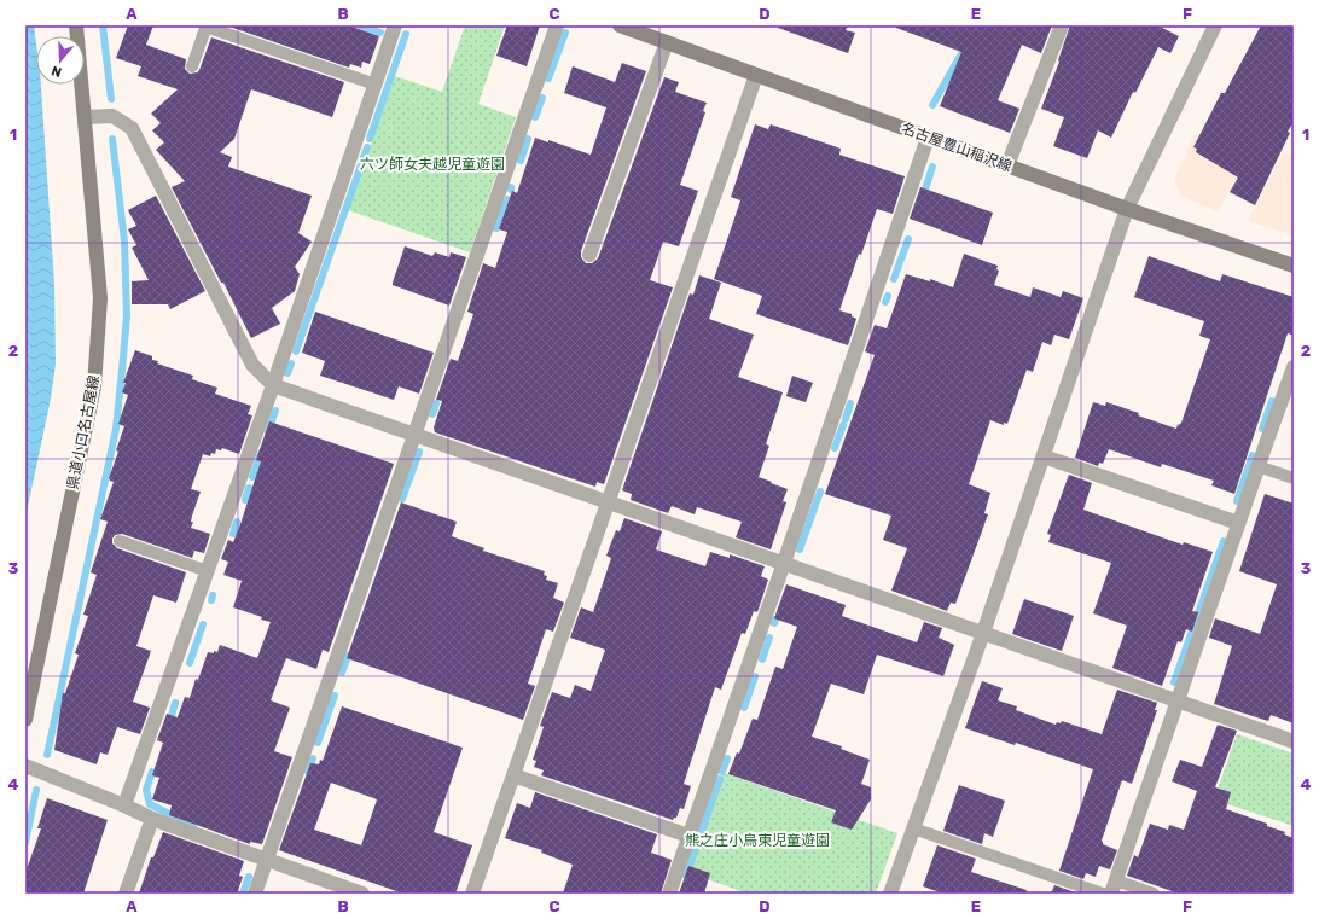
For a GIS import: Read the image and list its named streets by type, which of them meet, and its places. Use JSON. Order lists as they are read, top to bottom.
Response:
{
  "streets": {
    "main road": ["名古屋豊山稲沢線", "県道小口名古屋線"]
  },
  "parks": ["六ツ師女夫越児童遊園", "熊之庄小烏東児童遊園"],
  "north": "bottom",
  "grid": {
    "columns": [
      "A",
      "B",
      "C",
      "D",
      "E",
      "F"
    ],
    "rows": [
      "1",
      "2",
      "3",
      "4"
    ]
  }
}
